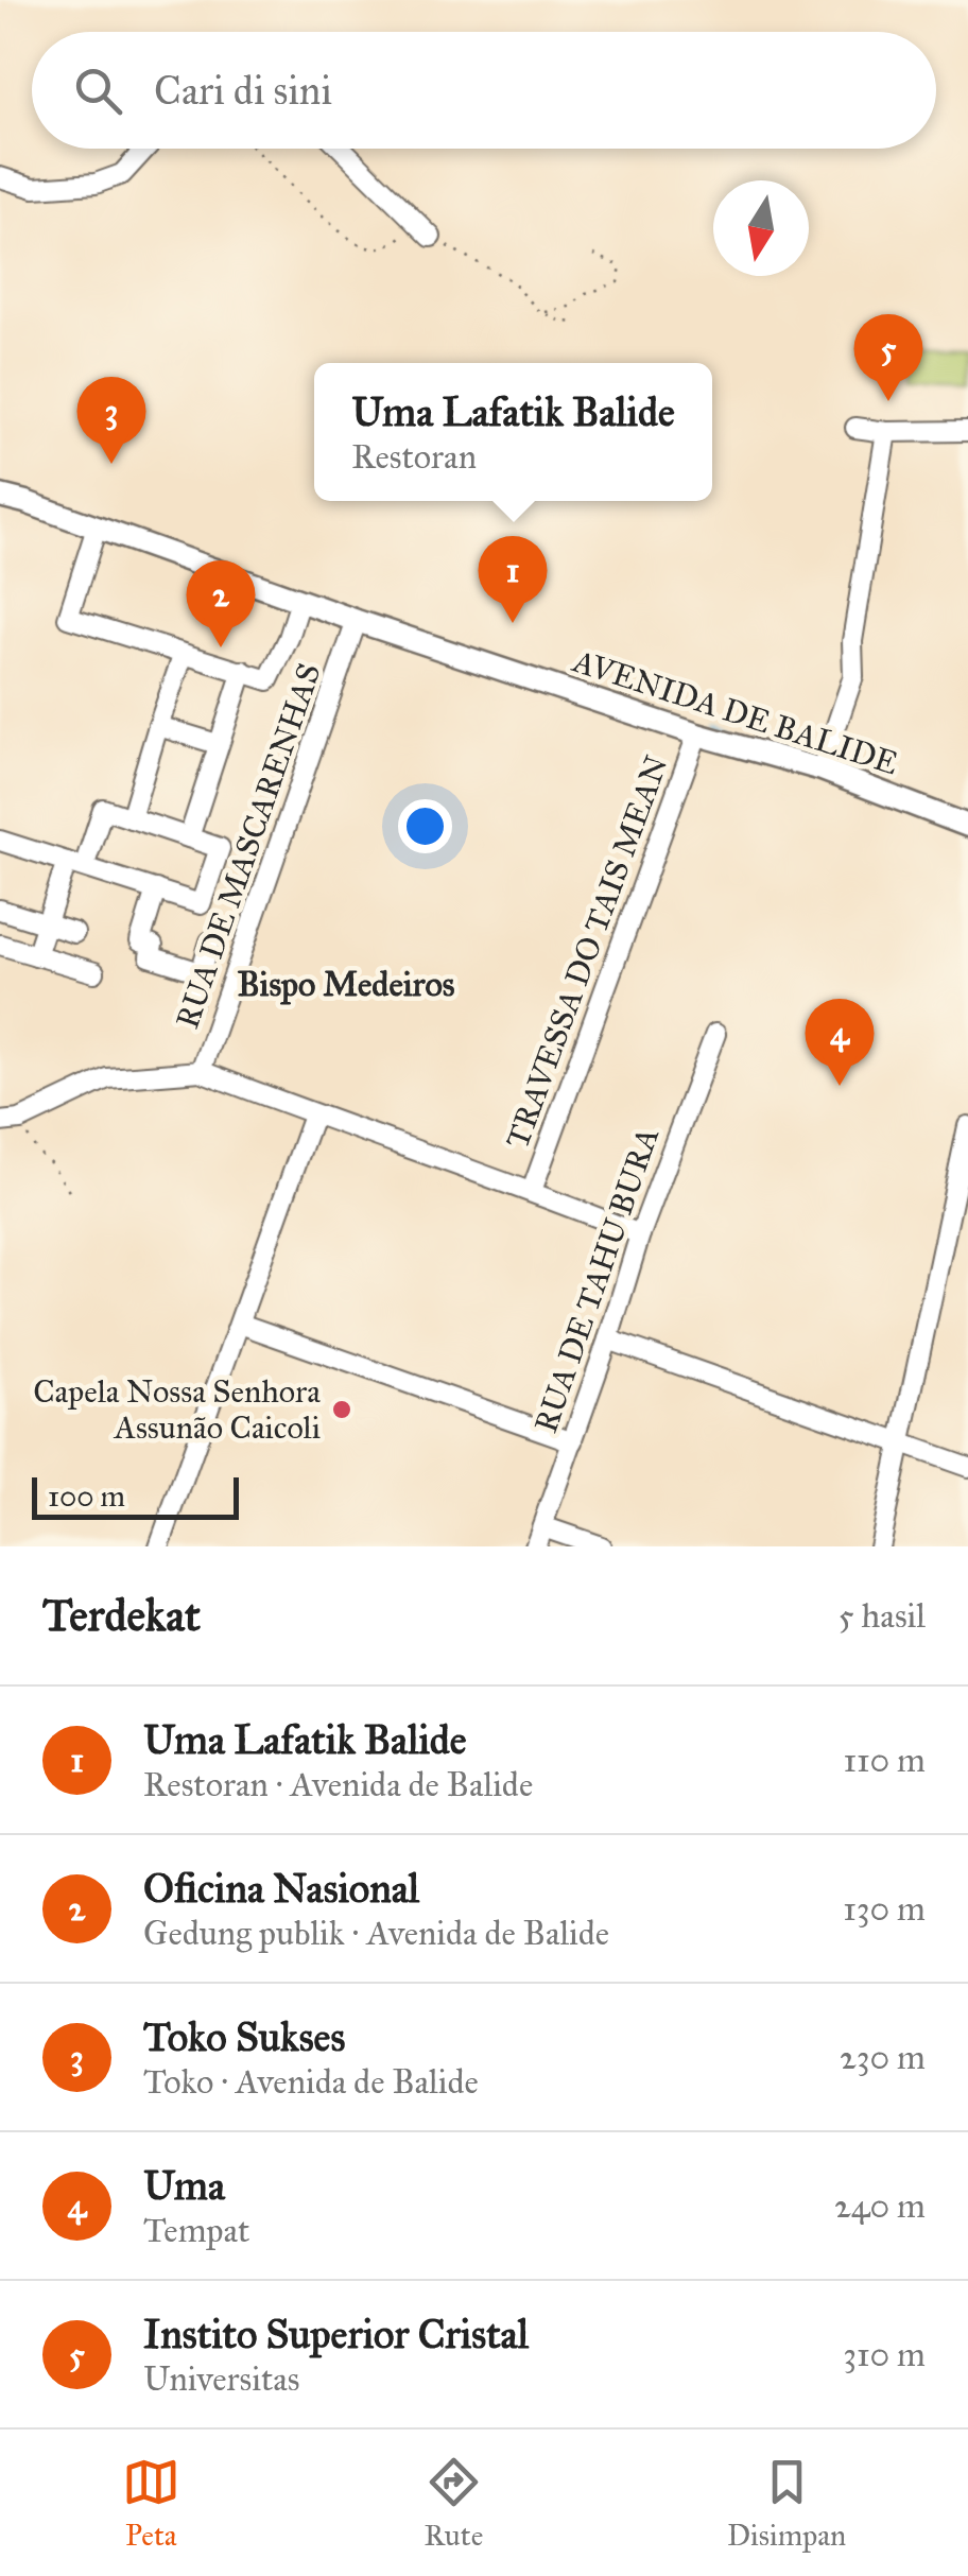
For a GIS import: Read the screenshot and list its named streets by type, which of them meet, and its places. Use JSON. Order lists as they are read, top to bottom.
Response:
{
  "streets": {
    "main road": ["AVENIDA DE BALIDE"],
    "street": ["RUA DE MASCARENHAS", "TRAVESSA DO TAIS MEAN", "RUA DE TAHU BURA"]
  },
  "crossings": [
    ["AVENIDA DE BALIDE", "RUA DE MASCARENHAS"],
    ["AVENIDA DE BALIDE", "TRAVESSA DO TAIS MEAN"]
  ],
  "districts": ["Bispo Medeiros"],
  "places": ["Capela Nossa Senhora Assunão Caicoli"],
  "scale_bar": "100 m",
  "north": "bottom",
  "page": {
    "search": "Cari di sini",
    "pins": [
      "5",
      "3",
      "1",
      "2",
      "4"
    ],
    "popup": ["Uma Lafatik Balide", "Restoran"],
    "scale": "100 m",
    "heading": ["Terdekat", "5 hasil"],
    "list": [
      {
        "mark": "1",
        "name": "Uma Lafatik Balide",
        "note": "Restoran · Avenida de Balide",
        "value": "110 m"
      },
      {
        "mark": "2",
        "name": "Oficina Nasional",
        "note": "Gedung publik · Avenida de Balide",
        "value": "130 m"
      },
      {
        "mark": "3",
        "name": "Toko Sukses",
        "note": "Toko · Avenida de Balide",
        "value": "230 m"
      },
      {
        "mark": "4",
        "name": "Uma",
        "note": "Tempat",
        "value": "240 m"
      },
      {
        "mark": "5",
        "name": "Instito Superior Cristal",
        "note": "Universitas",
        "value": "310 m"
      }
    ],
    "nav": ["Peta", "Rute", "Disimpan"]
  }
}
